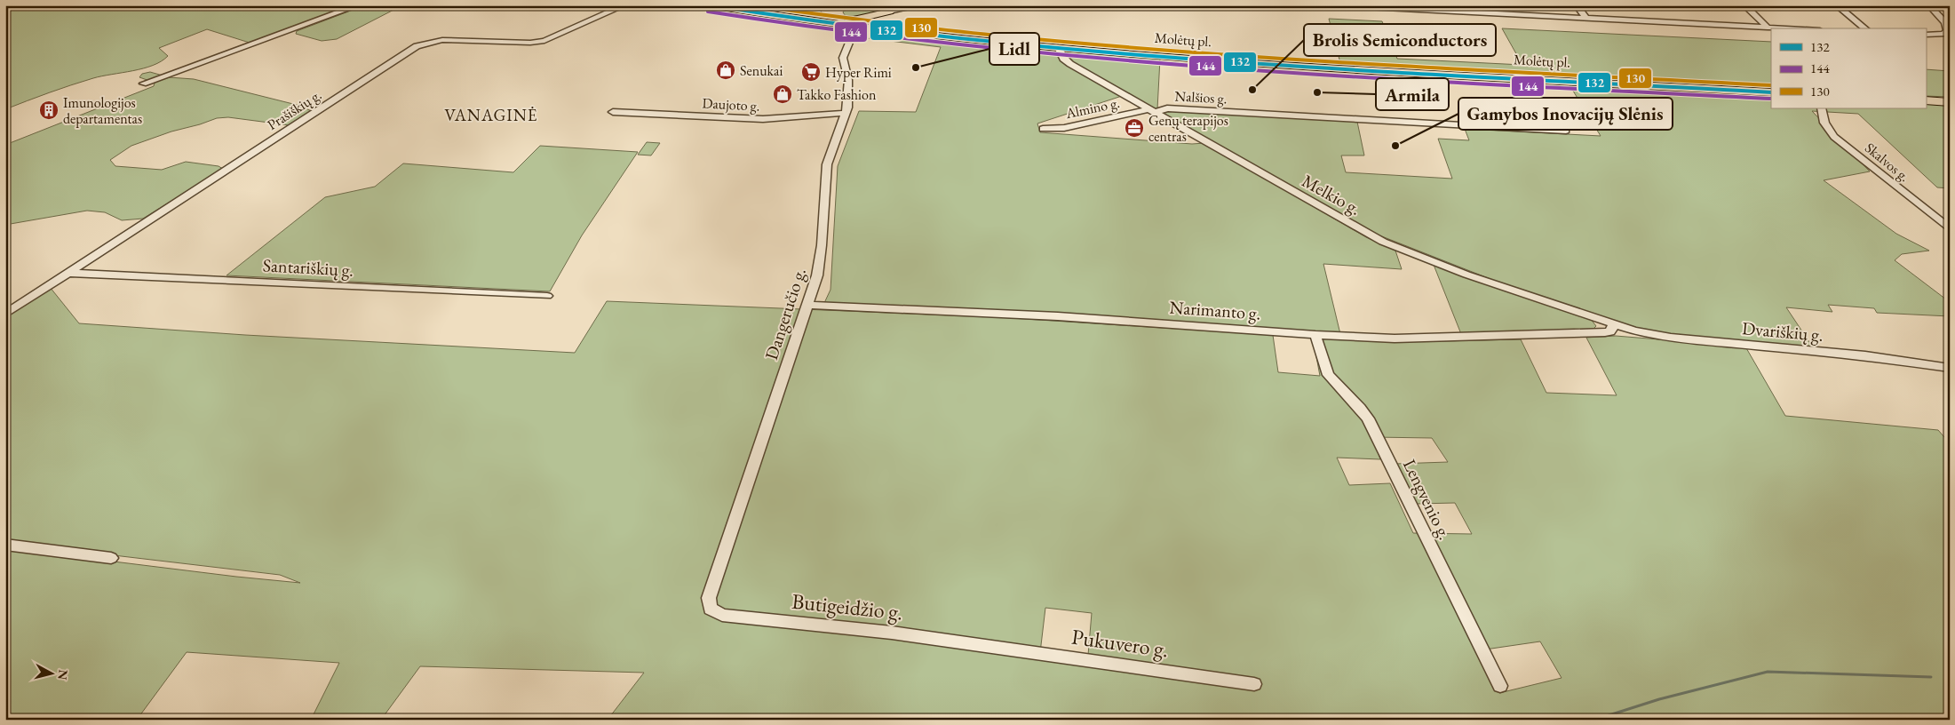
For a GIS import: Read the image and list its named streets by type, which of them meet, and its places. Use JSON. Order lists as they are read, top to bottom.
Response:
{
  "streets": {
    "highway": ["Molėtų pl."],
    "street": [
      "Nalšios g.",
      "Daujoto g.",
      "Almino g.",
      "Prašiškių g.",
      "Skalvos g.",
      "Melkio g.",
      "Santariškių g.",
      "Narimanto g.",
      "Dangeručio g.",
      "Dvariškių g.",
      "Lengvenio g.",
      "Butigeidžio g.",
      "Pukuvero g."
    ]
  },
  "crossings": [
    ["Molėtų pl.", "Melkio g."],
    ["Molėtų pl.", "Dangeručio g."],
    ["Nalšios g.", "Almino g."],
    ["Nalšios g.", "Melkio g."],
    ["Daujoto g.", "Dangeručio g."],
    ["Almino g.", "Melkio g."],
    ["Prašiškių g.", "Santariškių g."],
    ["Melkio g.", "Narimanto g."],
    ["Melkio g.", "Dvariškių g."],
    ["Narimanto g.", "Dangeručio g."],
    ["Narimanto g.", "Dvariškių g."],
    ["Narimanto g.", "Lengvenio g."],
    ["Dangeručio g.", "Butigeidžio g."],
    ["Butigeidžio g.", "Pukuvero g."]
  ],
  "districts": ["VANAGINĖ"],
  "places": {
    "other": [
      "Lidl",
      "Brolis Semiconductors",
      "Armila",
      "Gamybos Inovacijų Slėnis"
    ],
    "shop": ["Senukai", "Takko Fashion"],
    "supermarket": ["Hyper Rimi"],
    "building": ["Imunologijos departamentas"],
    "office": ["Genų terapijos centras"]
  },
  "lines": ["transit line 132", "transit line 130", "transit line 144"],
  "legend": ["132", "144", "130"],
  "north": "right"
}
